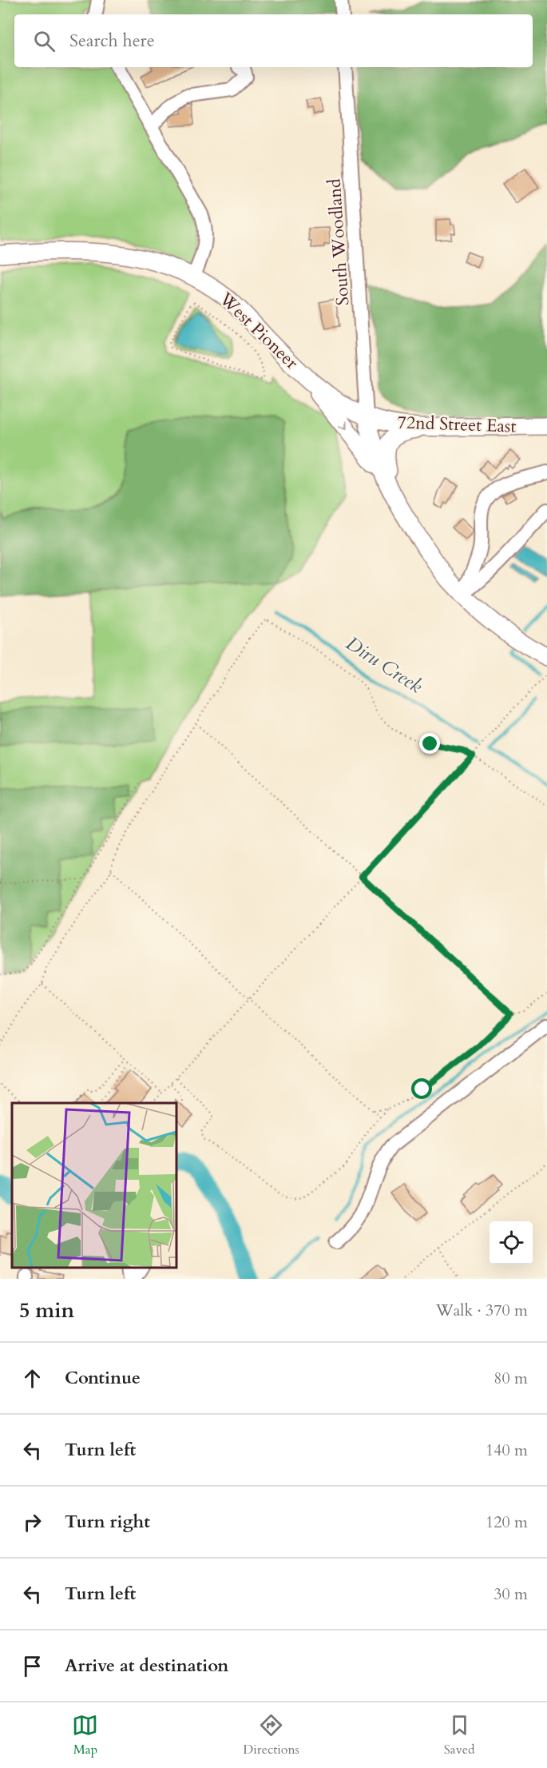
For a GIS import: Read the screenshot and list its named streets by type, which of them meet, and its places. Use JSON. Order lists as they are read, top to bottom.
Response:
{
  "streets": {
    "main road": ["West Pioneer", "72nd Street East"],
    "street": ["South Woodland"]
  },
  "crossings": [
    ["South Woodland", "West Pioneer"],
    ["South Woodland", "72nd Street East"],
    ["West Pioneer", "72nd Street East"]
  ],
  "water": ["Diru Creek"],
  "page": {
    "search": "Search here",
    "heading": ["5 min", "Walk · 370 m"],
    "list": [
      ["Continue", "80 m"],
      ["Turn left", "140 m"],
      ["Turn right", "120 m"],
      ["Turn left", "30 m"],
      "Arrive at destination"
    ],
    "nav": ["Map", "Directions", "Saved"]
  }
}
